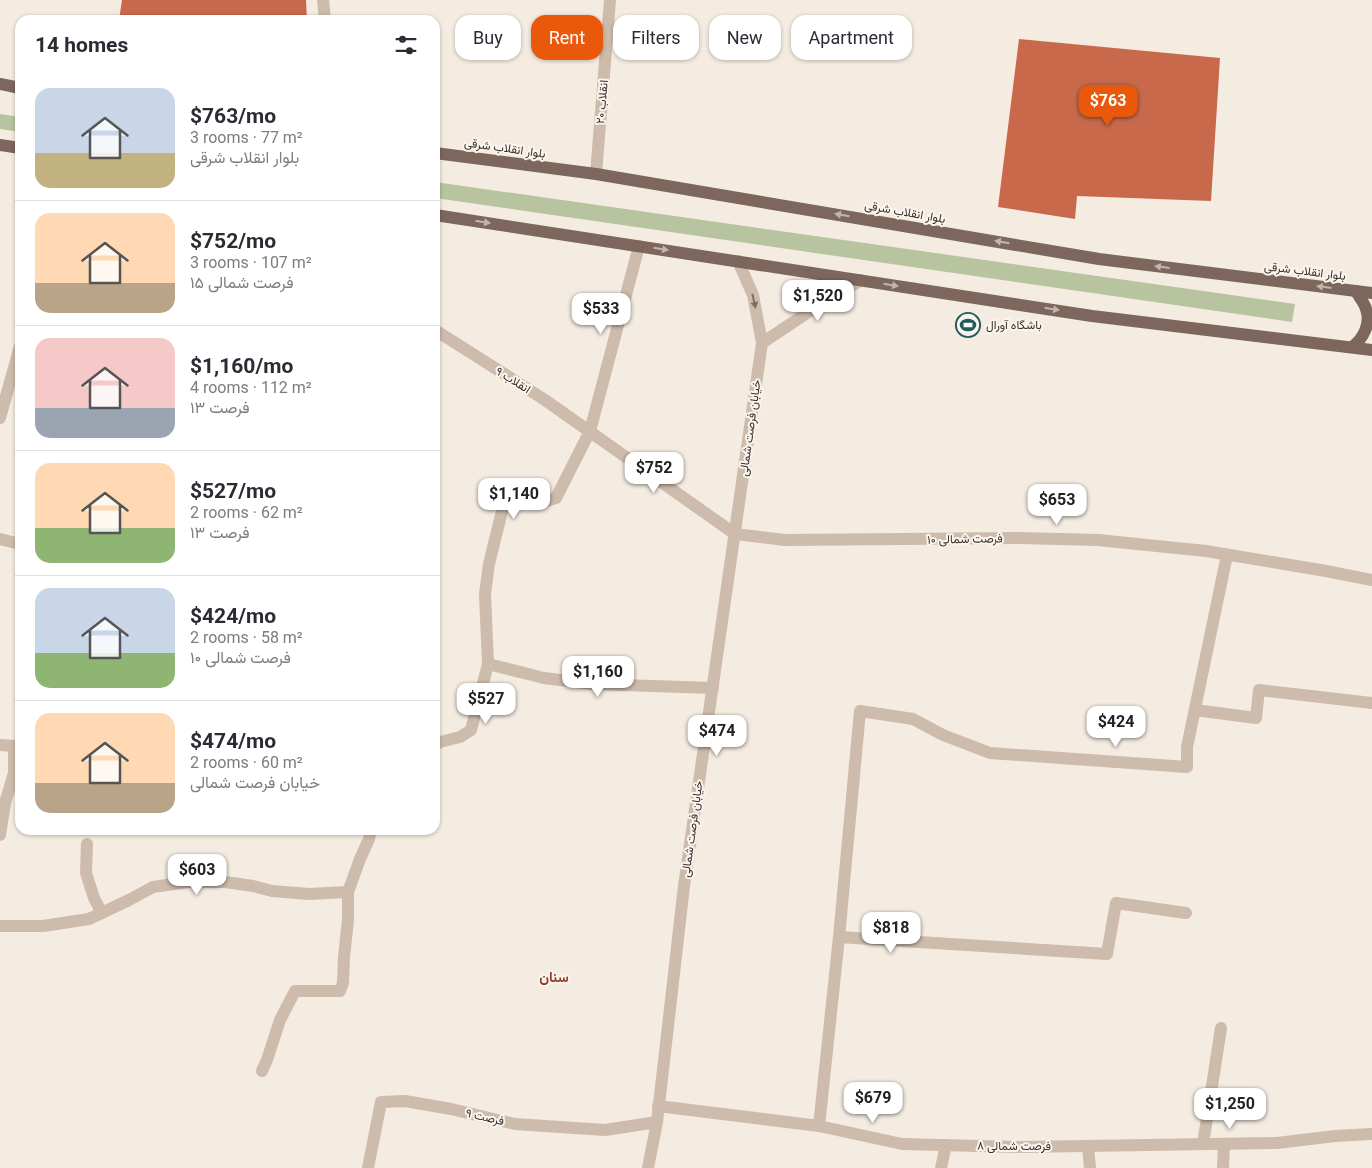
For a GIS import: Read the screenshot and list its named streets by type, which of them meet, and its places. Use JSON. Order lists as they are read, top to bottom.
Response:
{
  "streets": {
    "main road": ["بلوار انقلاب شرقی"],
    "street": [
      "انقلاب ۲۰",
      "انقلاب ۹",
      "خیابان فرصت شمالی",
      "فرصت شمالی ۱۰",
      "فرصت ۹",
      "فرصت شمالی ۸"
    ]
  },
  "crossings": [
    ["انقلاب ۲۰", "بلوار انقلاب شرقی"],
    ["انقلاب ۹", "خیابان فرصت شمالی"],
    ["انقلاب ۹", "فرصت شمالی ۱۰"],
    ["خیابان فرصت شمالی", "فرصت شمالی ۱۰"],
    ["خیابان فرصت شمالی", "فرصت ۹"],
    ["خیابان فرصت شمالی", "فرصت شمالی ۸"]
  ],
  "districts": ["سنان"],
  "places": {
    "sports": ["باشگاه آورال"]
  },
  "page": {
    "chip": [
      "Buy",
      "Rent",
      "Filters",
      "New",
      "Apartment"
    ],
    "heading": "14 homes",
    "list": [
      {
        "name": "$763/mo",
        "note": "3 rooms · 77 m² · بلوار انقلاب شرقی"
      },
      {
        "name": "$752/mo",
        "note": "3 rooms · 107 m² · فرصت شمالی ۱۵"
      },
      {
        "name": "$1,160/mo",
        "note": "4 rooms · 112 m² · فرصت ۱۳"
      },
      {
        "name": "$527/mo",
        "note": "2 rooms · 62 m² · فرصت ۱۳"
      },
      {
        "name": "$424/mo",
        "note": "2 rooms · 58 m² · فرصت شمالی ۱۰"
      },
      {
        "name": "$474/mo",
        "note": "2 rooms · 60 m² · خیابان فرصت شمالی"
      }
    ],
    "price": [
      "$763",
      "$1,520",
      "$533",
      "$752",
      "$1,140",
      "$653",
      "$1,160",
      "$527",
      "$424",
      "$474",
      "$603",
      "$818",
      "$679",
      "$1,250"
    ]
  }
}
